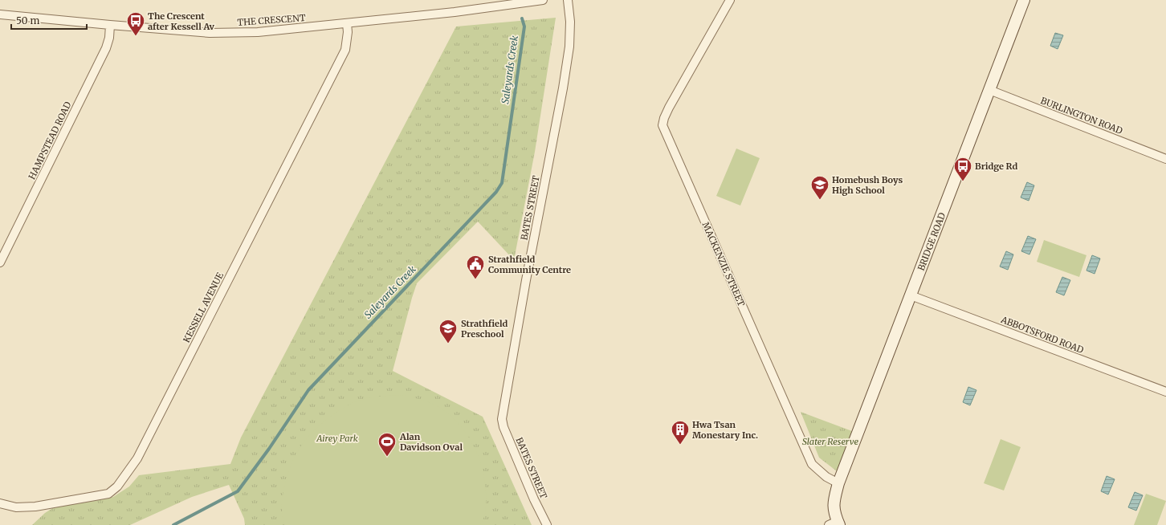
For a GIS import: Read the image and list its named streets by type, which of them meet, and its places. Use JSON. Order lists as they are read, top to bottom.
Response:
{
  "streets": {
    "street": [
      "THE CRESCENT",
      "BURLINGTON ROAD",
      "HAMPSTEAD ROAD",
      "BATES STREET",
      "BRIDGE ROAD",
      "MACKENZIE STREET",
      "KESSELL AVENUE",
      "ABBOTSFORD ROAD"
    ]
  },
  "crossings": [
    ["THE CRESCENT", "HAMPSTEAD ROAD"],
    ["THE CRESCENT", "KESSELL AVENUE"],
    ["BURLINGTON ROAD", "BRIDGE ROAD"],
    ["BRIDGE ROAD", "MACKENZIE STREET"],
    ["BRIDGE ROAD", "ABBOTSFORD ROAD"]
  ],
  "water": ["Saleyards Creek"],
  "parks": ["Airey Park", "Slater Reserve"],
  "places": {
    "bus stop": ["The Crescent after Kessell Av", "Bridge Rd"],
    "school or university": ["Homebush Boys High School", "Strathfield Preschool"],
    "public building": ["Strathfield Community Centre"],
    "building": ["Hwa Tsan Monestary Inc."],
    "sports": ["Alan Davidson Oval"]
  },
  "scale_bar": "50 m"
}
